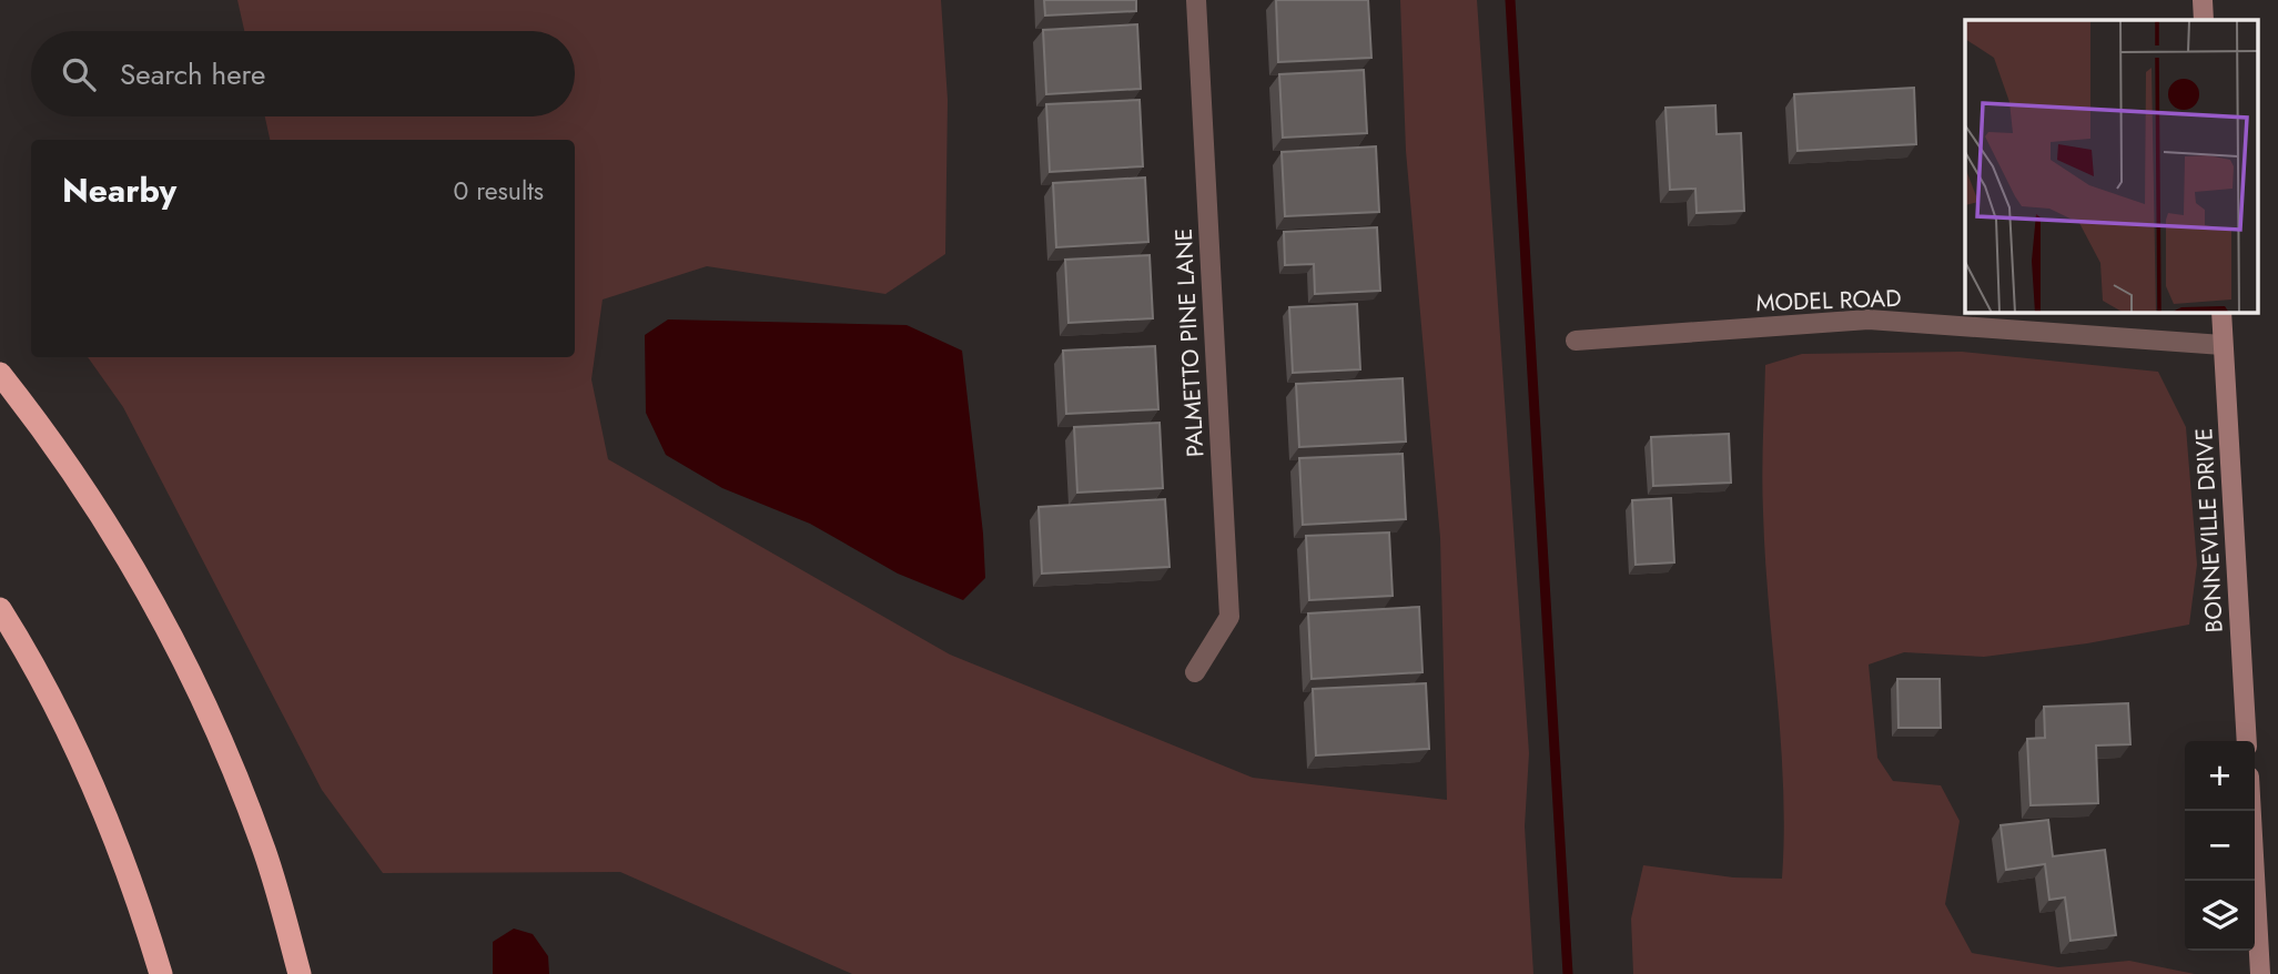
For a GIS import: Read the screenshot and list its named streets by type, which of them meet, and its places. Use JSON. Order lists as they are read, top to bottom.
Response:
{
  "streets": {
    "street": ["MODEL ROAD", "PALMETTO PINE LANE", "BONNEVILLE DRIVE"]
  },
  "crossings": [
    ["MODEL ROAD", "BONNEVILLE DRIVE"]
  ],
  "page": {
    "search": "Search here",
    "heading": ["Nearby", "0 results"],
    "map_buttons": ["+", "−"]
  }
}
